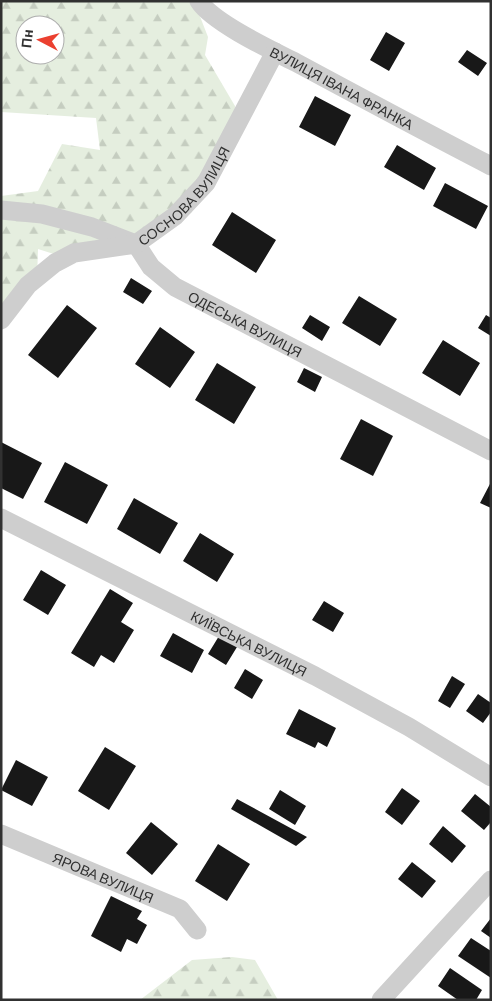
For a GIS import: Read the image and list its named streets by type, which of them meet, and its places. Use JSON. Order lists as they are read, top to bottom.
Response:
{
  "streets": {
    "street": [
      "ВУЛИЦЯ ІВАНА ФРАНКА",
      "СОСНОВА ВУЛИЦЯ",
      "ОДЕСЬКА ВУЛИЦЯ",
      "КИЇВСЬКА ВУЛИЦЯ",
      "ЯРОВА ВУЛИЦЯ"
    ]
  },
  "crossings": [
    ["ВУЛИЦЯ ІВАНА ФРАНКА", "СОСНОВА ВУЛИЦЯ"],
    ["СОСНОВА ВУЛИЦЯ", "ОДЕСЬКА ВУЛИЦЯ"]
  ],
  "north": "left"
}
